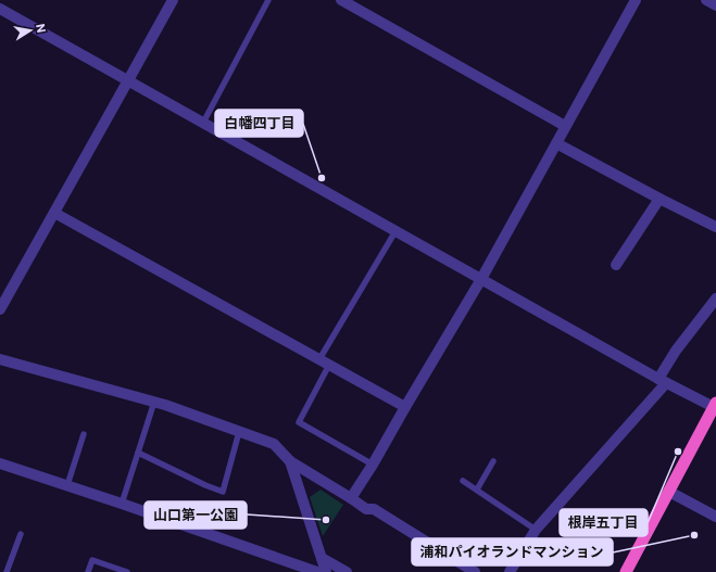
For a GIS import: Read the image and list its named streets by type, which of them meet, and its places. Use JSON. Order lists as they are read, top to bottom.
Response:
{
  "places": [
    "白幡四丁目",
    "根岸五丁目",
    "山口第一公園",
    "浦和パイオランドマンション"
  ],
  "north": "right"
}
